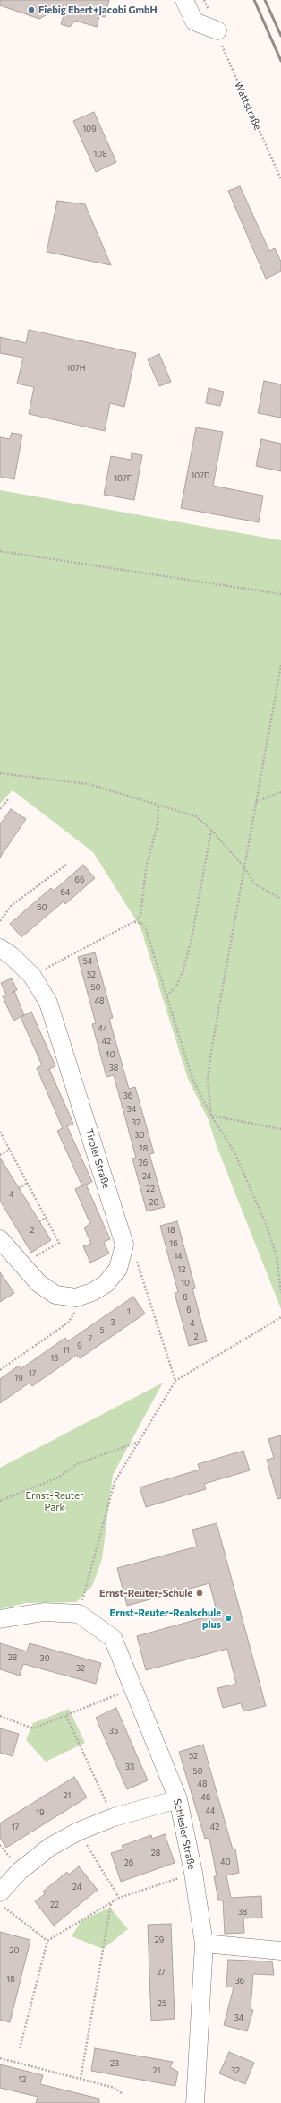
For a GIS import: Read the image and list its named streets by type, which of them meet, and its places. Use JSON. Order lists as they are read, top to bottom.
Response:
{
  "streets": {
    "street": ["Tiroler Straße", "Schlesier Straße"],
    "path": ["Wattstraße"]
  },
  "parks": ["Ernst-Reuter Park"],
  "places": ["Fiebig Ebert+Jacobi GmbH", "Ernst-Reuter-Schule", "Ernst-Reuter-Realschule plus"],
  "house_numbers": [
    "109",
    "108",
    "107H",
    "107D",
    "107F",
    "66",
    "64",
    "60",
    "54",
    "52",
    "50",
    "48",
    "44",
    "42",
    "40",
    "38",
    "36",
    "34",
    "32",
    "30",
    "28",
    "26",
    "24",
    "22",
    "4",
    "20",
    "2",
    "18",
    "16",
    "14",
    "12",
    "10",
    "8",
    "6",
    "1",
    "3",
    "4",
    "5",
    "2",
    "7",
    "9",
    "11",
    "13",
    "17",
    "19",
    "28",
    "30",
    "32",
    "35",
    "52",
    "33",
    "50",
    "48",
    "21",
    "46",
    "44",
    "19",
    "17",
    "42",
    "28",
    "40",
    "26",
    "24",
    "22",
    "38",
    "29",
    "20",
    "27",
    "18",
    "36",
    "25",
    "34",
    "23",
    "21",
    "32",
    "12"
  ]
}
